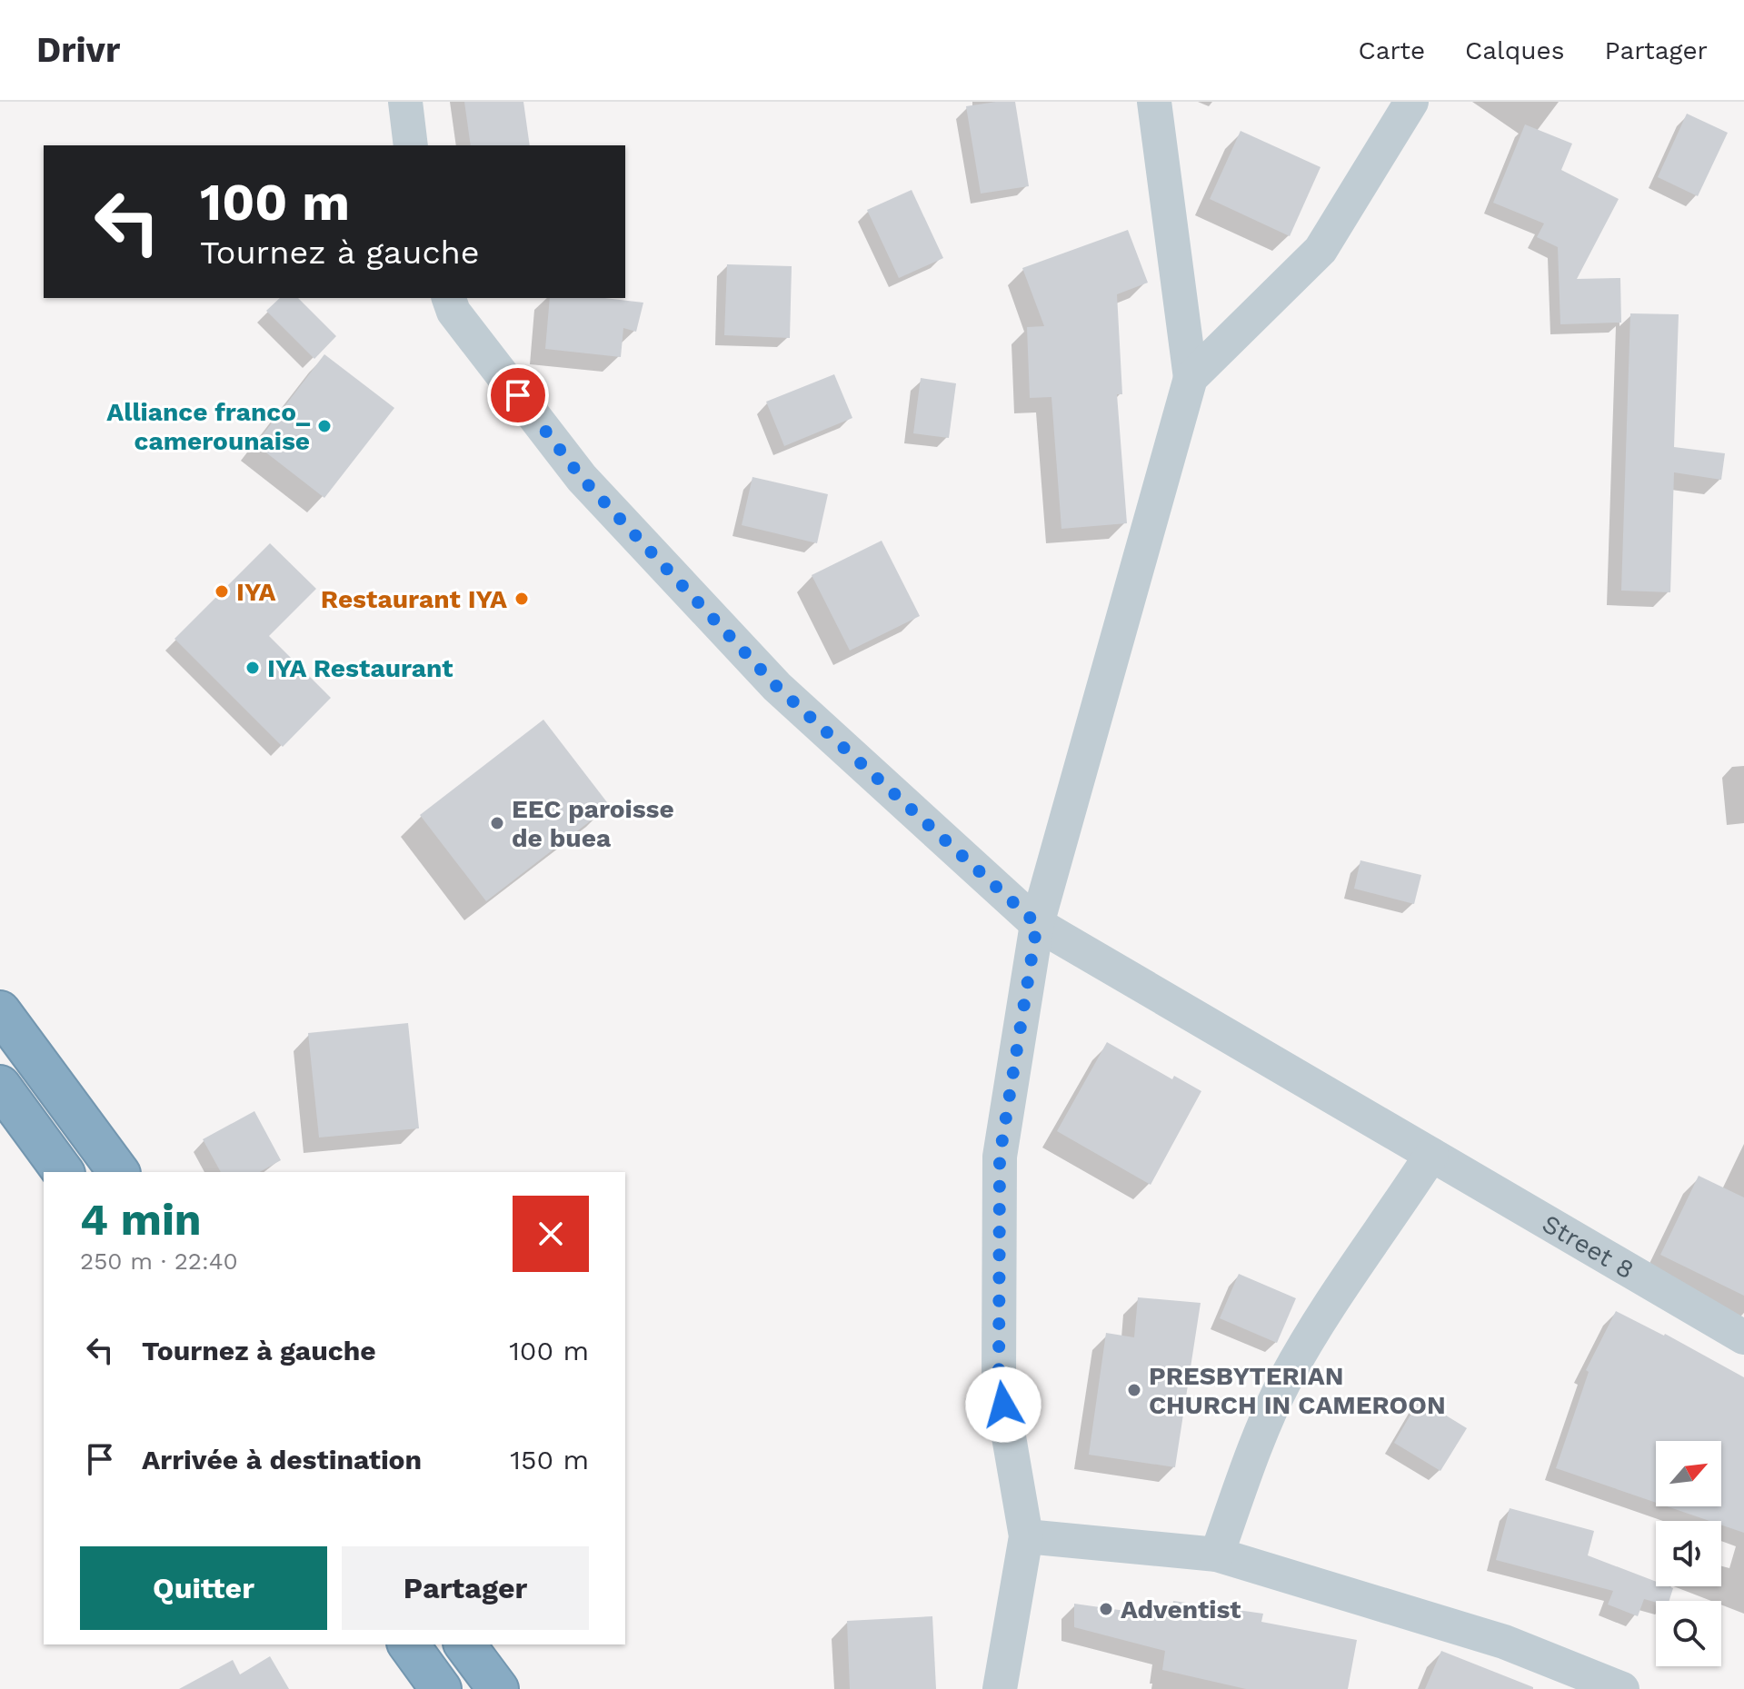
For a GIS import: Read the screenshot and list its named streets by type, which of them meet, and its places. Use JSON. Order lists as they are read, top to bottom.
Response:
{
  "streets": {
    "street": ["Street 8"]
  },
  "places": [
    "Alliance franco_ camerounaise",
    "IYA",
    "Restaurant IYA",
    "IYA Restaurant",
    "EEC paroisse de buea",
    "PRESBYTERIAN CHURCH IN CAMEROON",
    "Adventist"
  ],
  "north": "top right",
  "page": {
    "header": "Drivr",
    "nav": ["Carte", "Calques", "Partager"],
    "turn": ["100 m", "Tournez à gauche"],
    "heading": ["4 min", "250 m · 22:40"],
    "list": [
      {
        "name": "Tournez à gauche",
        "value": "100 m"
      },
      {
        "name": "Arrivée à destination",
        "value": "150 m"
      }
    ],
    "buttons": ["Quitter", "Partager"]
  }
}
